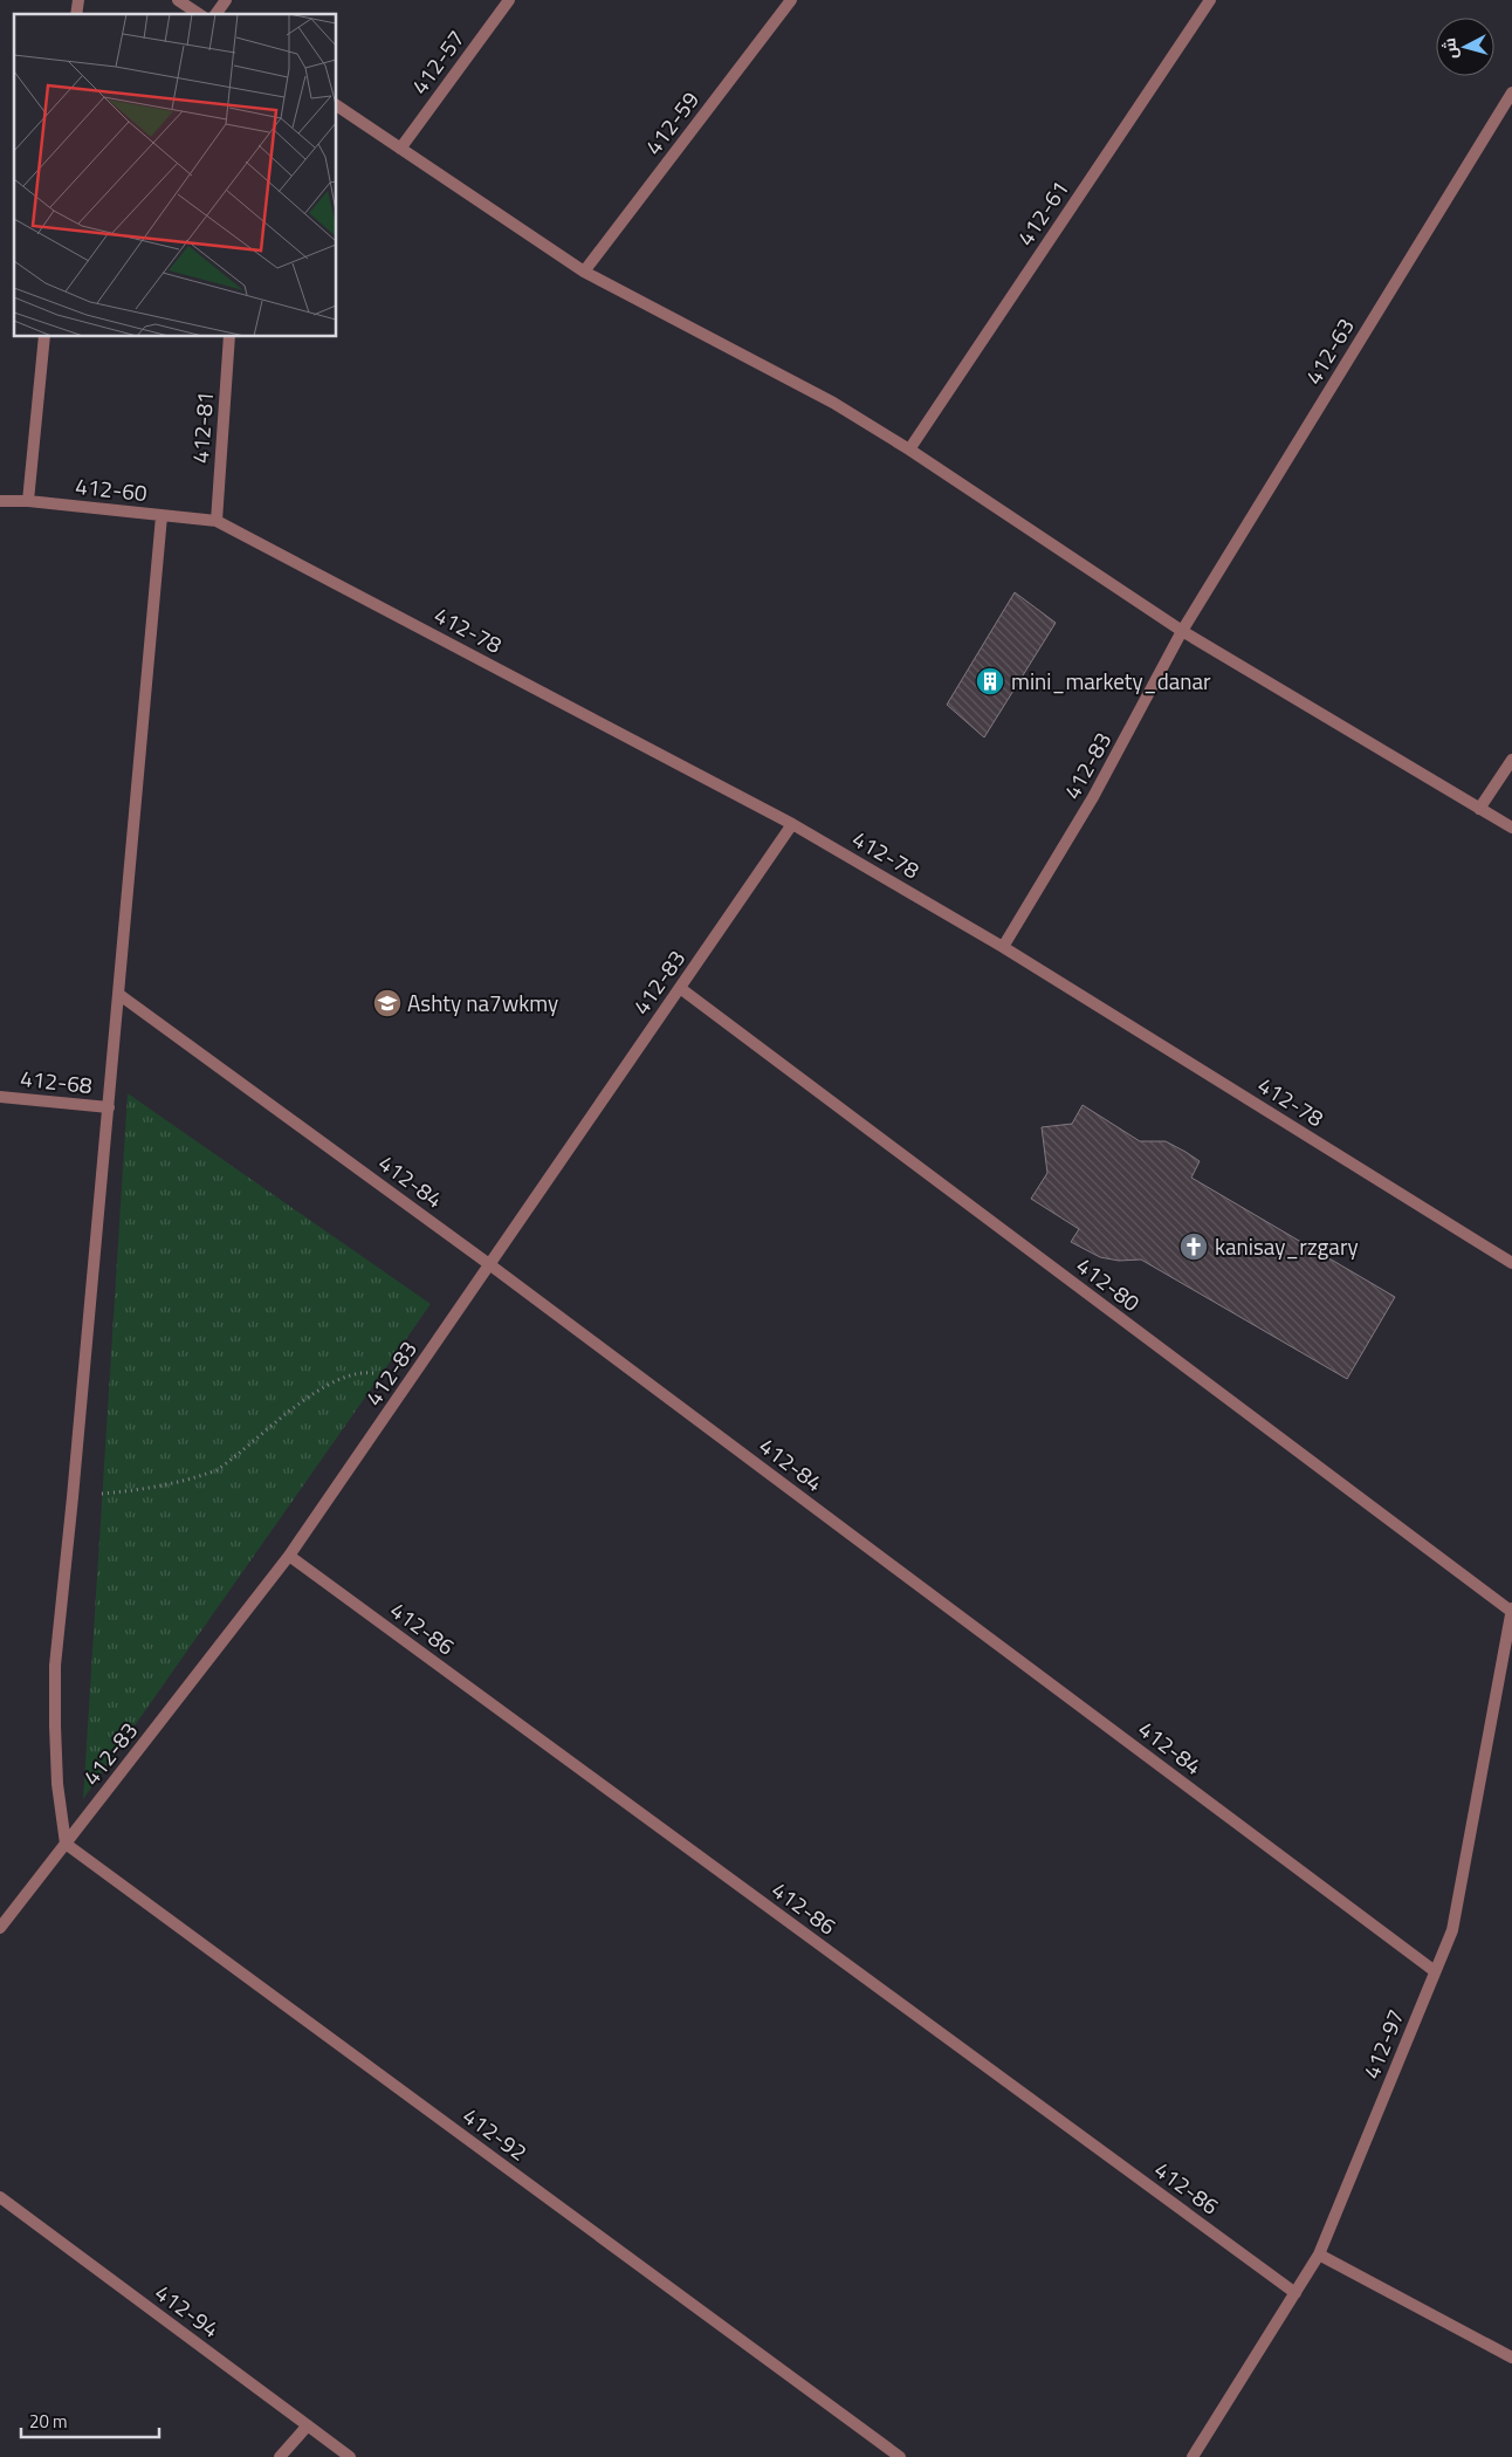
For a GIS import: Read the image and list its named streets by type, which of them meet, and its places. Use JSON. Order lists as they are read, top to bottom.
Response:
{
  "streets": {
    "street": [
      "412-57",
      "412-59",
      "412-61",
      "412-63",
      "412-81",
      "412-60",
      "412-78",
      "412-83",
      "412-68",
      "412-84",
      "412-80",
      "412-86",
      "412-97",
      "412-92",
      "412-94"
    ]
  },
  "crossings": [
    ["412-63", "412-83"],
    ["412-81", "412-60"],
    ["412-81", "412-78"],
    ["412-60", "412-78"],
    ["412-78", "412-83"],
    ["412-83", "412-84"],
    ["412-83", "412-80"],
    ["412-83", "412-86"],
    ["412-83", "412-92"],
    ["412-84", "412-97"],
    ["412-80", "412-97"],
    ["412-86", "412-97"]
  ],
  "places": {
    "building": ["mini_markety_danar"],
    "school or university": ["Ashty na7wkmy"],
    "church": ["kanisay_rzgary"]
  },
  "scale_bar": "20 m",
  "north": "left"
}
